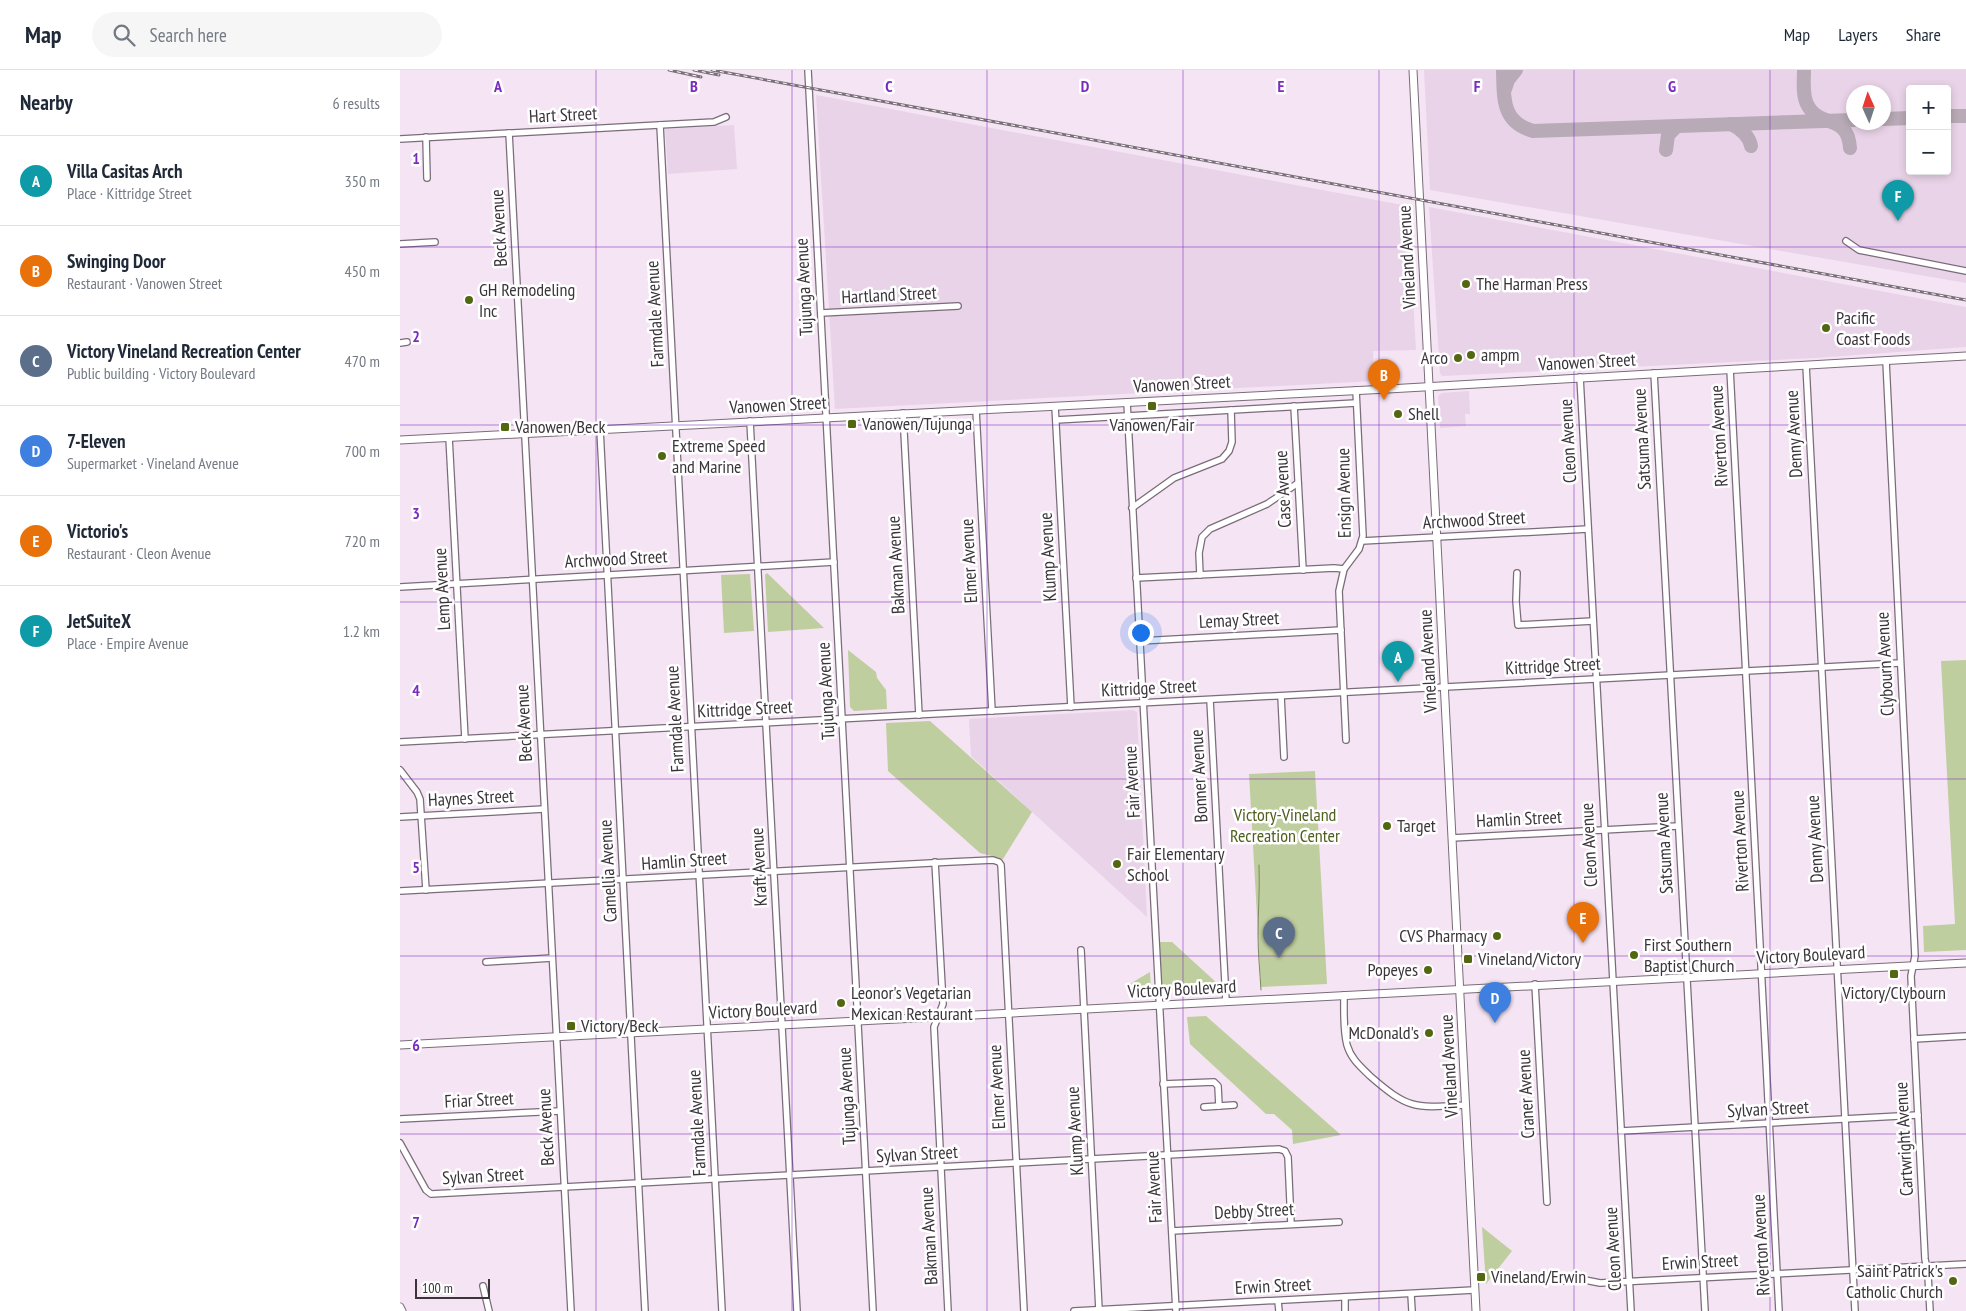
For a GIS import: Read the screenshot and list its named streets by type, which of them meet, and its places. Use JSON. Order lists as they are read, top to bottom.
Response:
{
  "streets": {
    "main road": ["Vineland Avenue", "Vanowen Street", "Victory Boulevard"],
    "street": [
      "Hart Street",
      "Beck Avenue",
      "Tujunga Avenue",
      "Hartland Street",
      "Farmdale Avenue",
      "Denny Avenue",
      "Riverton Avenue",
      "Satsuma Avenue",
      "Cleon Avenue",
      "Case Avenue",
      "Ensign Avenue",
      "Archwood Street",
      "Klump Avenue",
      "Elmer Avenue",
      "Bakman Avenue",
      "Lemp Avenue",
      "Lemay Street",
      "Clybourn Avenue",
      "Kittridge Street",
      "Bonner Avenue",
      "Fair Avenue",
      "Haynes Street",
      "Hamlin Street",
      "Kraft Avenue",
      "Camellia Avenue",
      "Craner Avenue",
      "Friar Street",
      "Sylvan Street",
      "Cartwright Avenue",
      "Debby Street",
      "Erwin Street"
    ]
  },
  "crossings": [
    ["Hart Street", "Beck Avenue"],
    ["Hart Street", "Farmdale Avenue"],
    ["Beck Avenue", "Vanowen Street"],
    ["Beck Avenue", "Archwood Street"],
    ["Beck Avenue", "Kittridge Street"],
    ["Beck Avenue", "Haynes Street"],
    ["Beck Avenue", "Hamlin Street"],
    ["Beck Avenue", "Victory Boulevard"],
    ["Beck Avenue", "Friar Street"],
    ["Beck Avenue", "Sylvan Street"],
    ["Vineland Avenue", "Vanowen Street"],
    ["Vineland Avenue", "Archwood Street"],
    ["Vineland Avenue", "Kittridge Street"],
    ["Vineland Avenue", "Hamlin Street"],
    ["Vineland Avenue", "Victory Boulevard"],
    ["Vineland Avenue", "Erwin Street"],
    ["Tujunga Avenue", "Hartland Street"],
    ["Tujunga Avenue", "Vanowen Street"],
    ["Tujunga Avenue", "Archwood Street"],
    ["Tujunga Avenue", "Kittridge Street"],
    ["Tujunga Avenue", "Hamlin Street"],
    ["Tujunga Avenue", "Victory Boulevard"],
    ["Tujunga Avenue", "Sylvan Street"],
    ["Farmdale Avenue", "Vanowen Street"],
    ["Farmdale Avenue", "Archwood Street"],
    ["Farmdale Avenue", "Kittridge Street"],
    ["Farmdale Avenue", "Hamlin Street"],
    ["Farmdale Avenue", "Victory Boulevard"],
    ["Farmdale Avenue", "Sylvan Street"],
    ["Vanowen Street", "Denny Avenue"],
    ["Vanowen Street", "Riverton Avenue"],
    ["Vanowen Street", "Satsuma Avenue"],
    ["Vanowen Street", "Cleon Avenue"],
    ["Vanowen Street", "Case Avenue"],
    ["Vanowen Street", "Ensign Avenue"],
    ["Vanowen Street", "Klump Avenue"],
    ["Vanowen Street", "Elmer Avenue"],
    ["Vanowen Street", "Bakman Avenue"],
    ["Vanowen Street", "Lemp Avenue"],
    ["Vanowen Street", "Clybourn Avenue"],
    ["Vanowen Street", "Fair Avenue"],
    ["Vanowen Street", "Kraft Avenue"],
    ["Vanowen Street", "Camellia Avenue"],
    ["Denny Avenue", "Kittridge Street"],
    ["Denny Avenue", "Victory Boulevard"],
    ["Denny Avenue", "Sylvan Street"],
    ["Denny Avenue", "Erwin Street"],
    ["Riverton Avenue", "Kittridge Street"],
    ["Riverton Avenue", "Victory Boulevard"],
    ["Riverton Avenue", "Sylvan Street"],
    ["Riverton Avenue", "Erwin Street"],
    ["Satsuma Avenue", "Kittridge Street"],
    ["Satsuma Avenue", "Hamlin Street"],
    ["Satsuma Avenue", "Victory Boulevard"],
    ["Satsuma Avenue", "Sylvan Street"],
    ["Satsuma Avenue", "Erwin Street"],
    ["Cleon Avenue", "Archwood Street"],
    ["Cleon Avenue", "Kittridge Street"],
    ["Cleon Avenue", "Hamlin Street"],
    ["Cleon Avenue", "Victory Boulevard"],
    ["Cleon Avenue", "Sylvan Street"],
    ["Cleon Avenue", "Erwin Street"],
    ["Ensign Avenue", "Archwood Street"],
    ["Ensign Avenue", "Lemay Street"],
    ["Ensign Avenue", "Kittridge Street"],
    ["Archwood Street", "Lemp Avenue"],
    ["Archwood Street", "Kraft Avenue"],
    ["Archwood Street", "Camellia Avenue"],
    ["Klump Avenue", "Kittridge Street"],
    ["Klump Avenue", "Victory Boulevard"],
    ["Klump Avenue", "Sylvan Street"],
    ["Klump Avenue", "Erwin Street"],
    ["Elmer Avenue", "Kittridge Street"],
    ["Elmer Avenue", "Hamlin Street"],
    ["Elmer Avenue", "Victory Boulevard"],
    ["Elmer Avenue", "Sylvan Street"],
    ["Bakman Avenue", "Kittridge Street"],
    ["Bakman Avenue", "Hamlin Street"],
    ["Bakman Avenue", "Victory Boulevard"],
    ["Bakman Avenue", "Sylvan Street"],
    ["Lemp Avenue", "Kittridge Street"],
    ["Lemay Street", "Fair Avenue"],
    ["Clybourn Avenue", "Kittridge Street"],
    ["Clybourn Avenue", "Victory Boulevard"],
    ["Clybourn Avenue", "Cartwright Avenue"],
    ["Kittridge Street", "Bonner Avenue"],
    ["Kittridge Street", "Fair Avenue"],
    ["Kittridge Street", "Kraft Avenue"],
    ["Kittridge Street", "Camellia Avenue"],
    ["Bonner Avenue", "Victory Boulevard"],
    ["Fair Avenue", "Victory Boulevard"],
    ["Fair Avenue", "Sylvan Street"],
    ["Fair Avenue", "Debby Street"],
    ["Fair Avenue", "Erwin Street"],
    ["Hamlin Street", "Kraft Avenue"],
    ["Hamlin Street", "Camellia Avenue"],
    ["Kraft Avenue", "Victory Boulevard"],
    ["Kraft Avenue", "Sylvan Street"],
    ["Camellia Avenue", "Victory Boulevard"],
    ["Camellia Avenue", "Sylvan Street"],
    ["Victory Boulevard", "Craner Avenue"],
    ["Victory Boulevard", "Cartwright Avenue"],
    ["Sylvan Street", "Cartwright Avenue"],
    ["Sylvan Street", "Debby Street"],
    ["Cartwright Avenue", "Erwin Street"]
  ],
  "parks": ["Victory-Vineland Recreation Center"],
  "places": {
    "other": [
      "The Harman Press",
      "GH Remodeling Inc",
      "Pacific Coast Foods",
      "ampm",
      "Arco",
      "Shell",
      "Extreme Speed and Marine",
      "Target",
      "Fair Elementary School",
      "CVS Pharmacy",
      "First Southern Baptist Church",
      "Popeyes",
      "Leonor's Vegetarian Mexican Restaurant",
      "McDonald's",
      "Saint Patrick's Catholic Church"
    ],
    "transit": [
      "Vanowen/Fair",
      "Vanowen/Tujunga",
      "Vanowen/Beck",
      "Vineland/Victory",
      "Victory/Clybourn",
      "Victory/Beck",
      "Vineland/Erwin"
    ]
  },
  "scale_bar": "100 m",
  "north": "top",
  "page": {
    "header": "Map",
    "search": "Search here",
    "nav": ["Map", "Layers", "Share"],
    "heading": ["Nearby", "6 results"],
    "map_buttons": ["+", "−"],
    "list": [
      {
        "mark": "A",
        "name": "Villa Casitas Arch",
        "note": "Place · Kittridge Street",
        "value": "350 m"
      },
      {
        "mark": "B",
        "name": "Swinging Door",
        "note": "Restaurant · Vanowen Street",
        "value": "450 m"
      },
      {
        "mark": "C",
        "name": "Victory Vineland Recreation Center",
        "note": "Public building · Victory Boulevard",
        "value": "470 m"
      },
      {
        "mark": "D",
        "name": "7-Eleven",
        "note": "Supermarket · Vineland Avenue",
        "value": "700 m"
      },
      {
        "mark": "E",
        "name": "Victorio's",
        "note": "Restaurant · Cleon Avenue",
        "value": "720 m"
      },
      {
        "mark": "F",
        "name": "JetSuiteX",
        "note": "Place · Empire Avenue",
        "value": "1.2 km"
      }
    ],
    "pins": [
      "F",
      "B",
      "A",
      "E",
      "C",
      "D"
    ],
    "scale": "100 m"
  },
  "grid": {
    "columns": [
      "A",
      "B",
      "C",
      "D",
      "E",
      "F",
      "G"
    ],
    "rows": [
      "1",
      "2",
      "3",
      "4",
      "5",
      "6",
      "7"
    ]
  }
}
